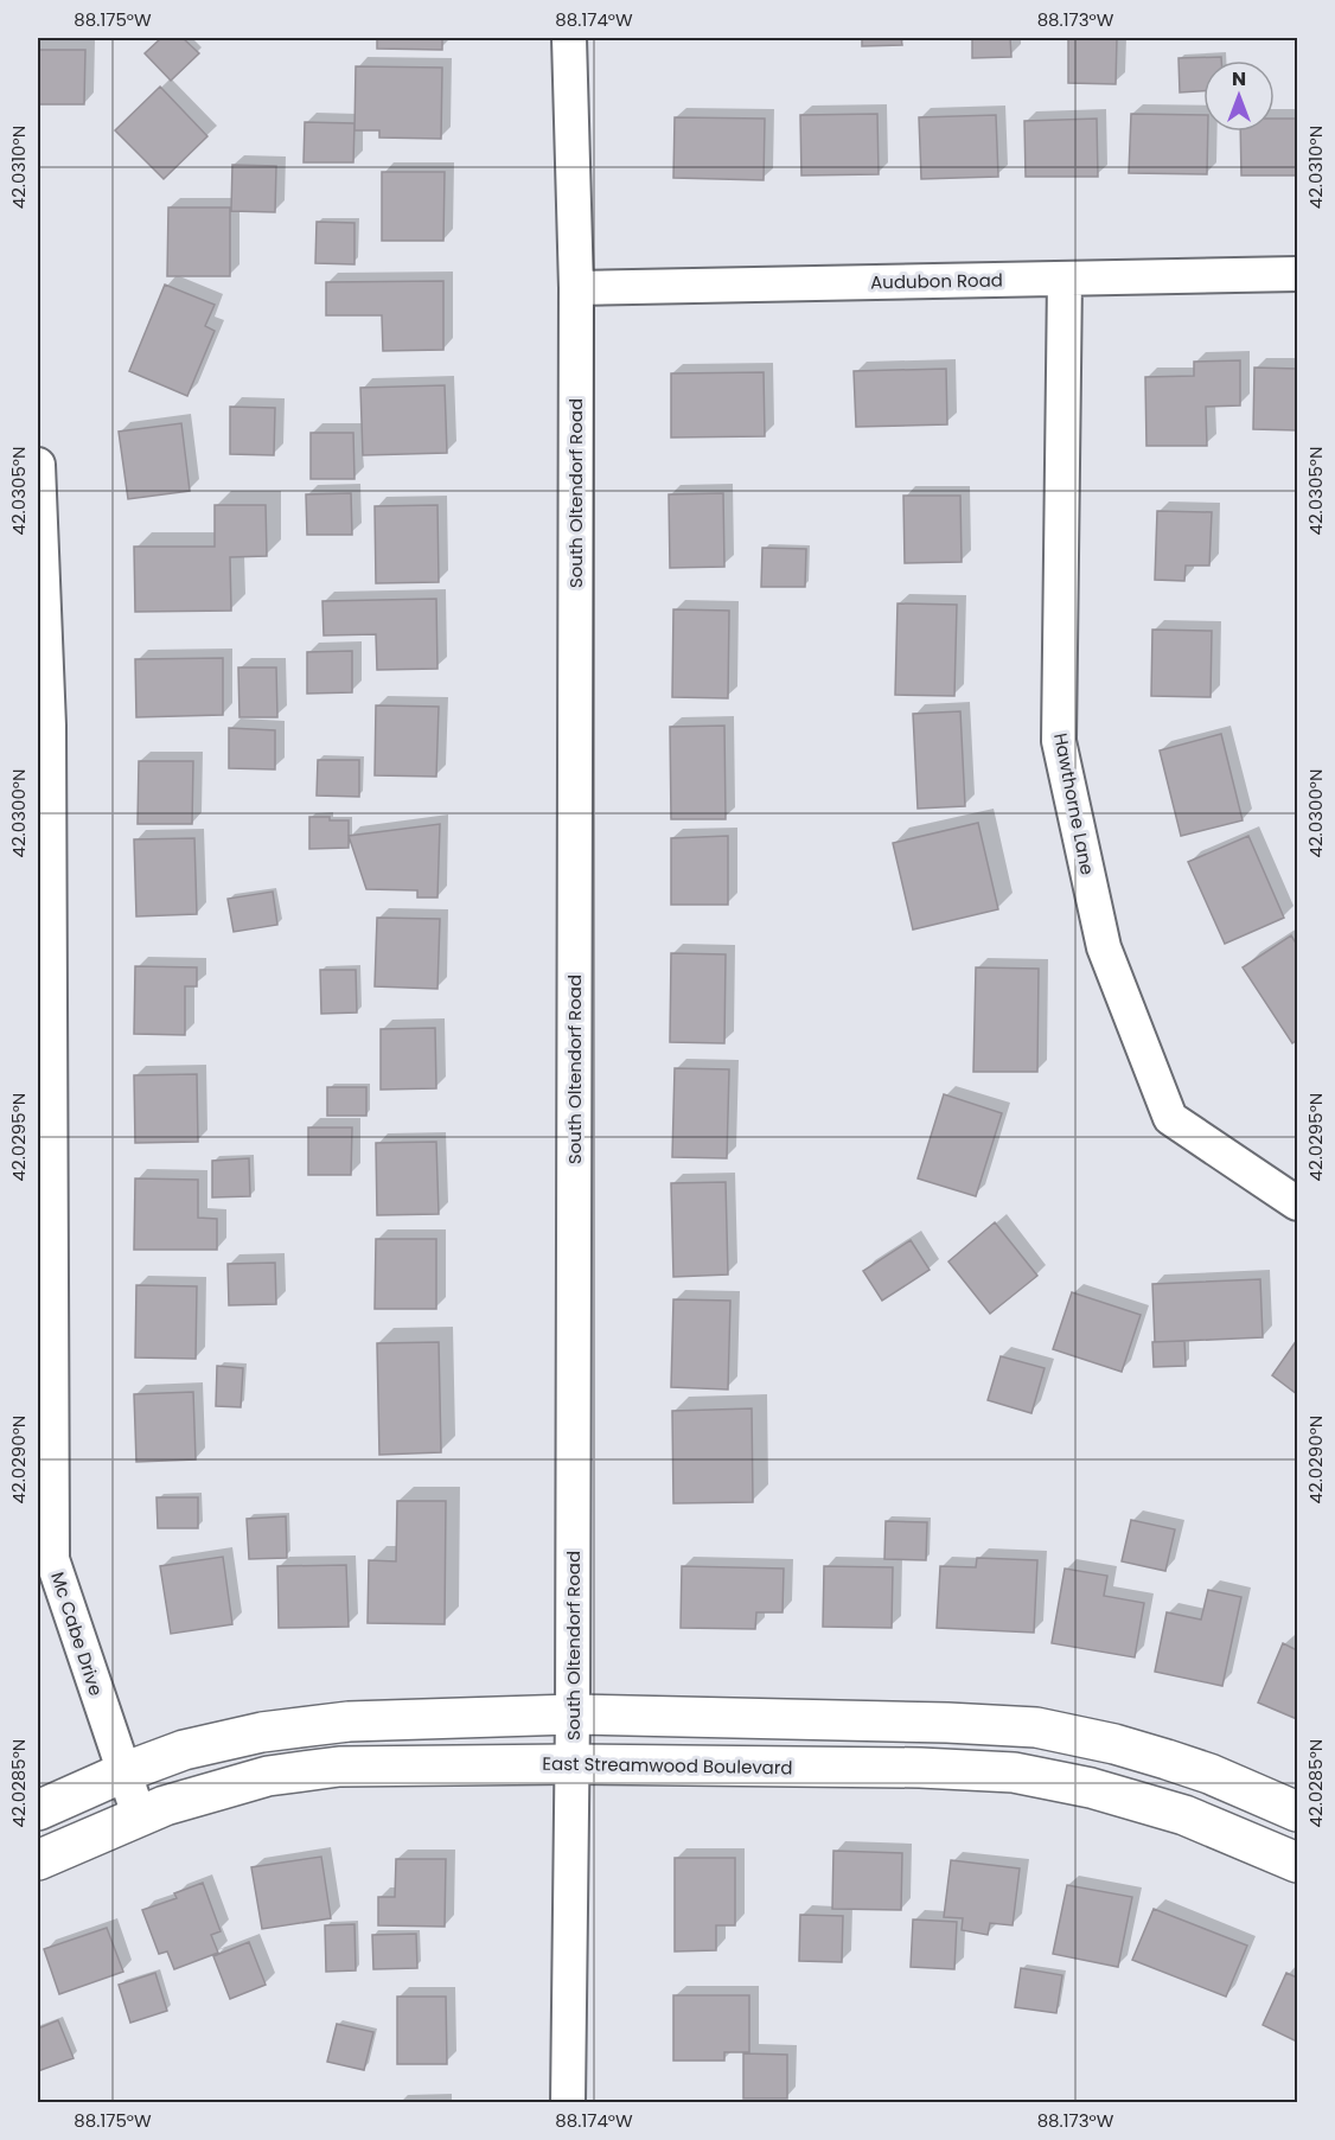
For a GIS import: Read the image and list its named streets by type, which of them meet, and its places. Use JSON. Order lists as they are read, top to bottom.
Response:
{
  "streets": {
    "street": [
      "Audubon Road",
      "South Oltendorf Road",
      "Hawthorne Lane",
      "Mc Cabe Drive",
      "East Streamwood Boulevard"
    ]
  },
  "crossings": [
    ["Audubon Road", "South Oltendorf Road"],
    ["Audubon Road", "Hawthorne Lane"],
    ["South Oltendorf Road", "East Streamwood Boulevard"],
    ["Mc Cabe Drive", "East Streamwood Boulevard"]
  ],
  "north": "top",
  "coordinates": [
    "88.175°W",
    "88.174°W",
    "88.173°W",
    "42.0310°N",
    "42.0305°N",
    "42.0300°N",
    "42.0295°N",
    "42.0290°N",
    "42.0285°N"
  ]
}
